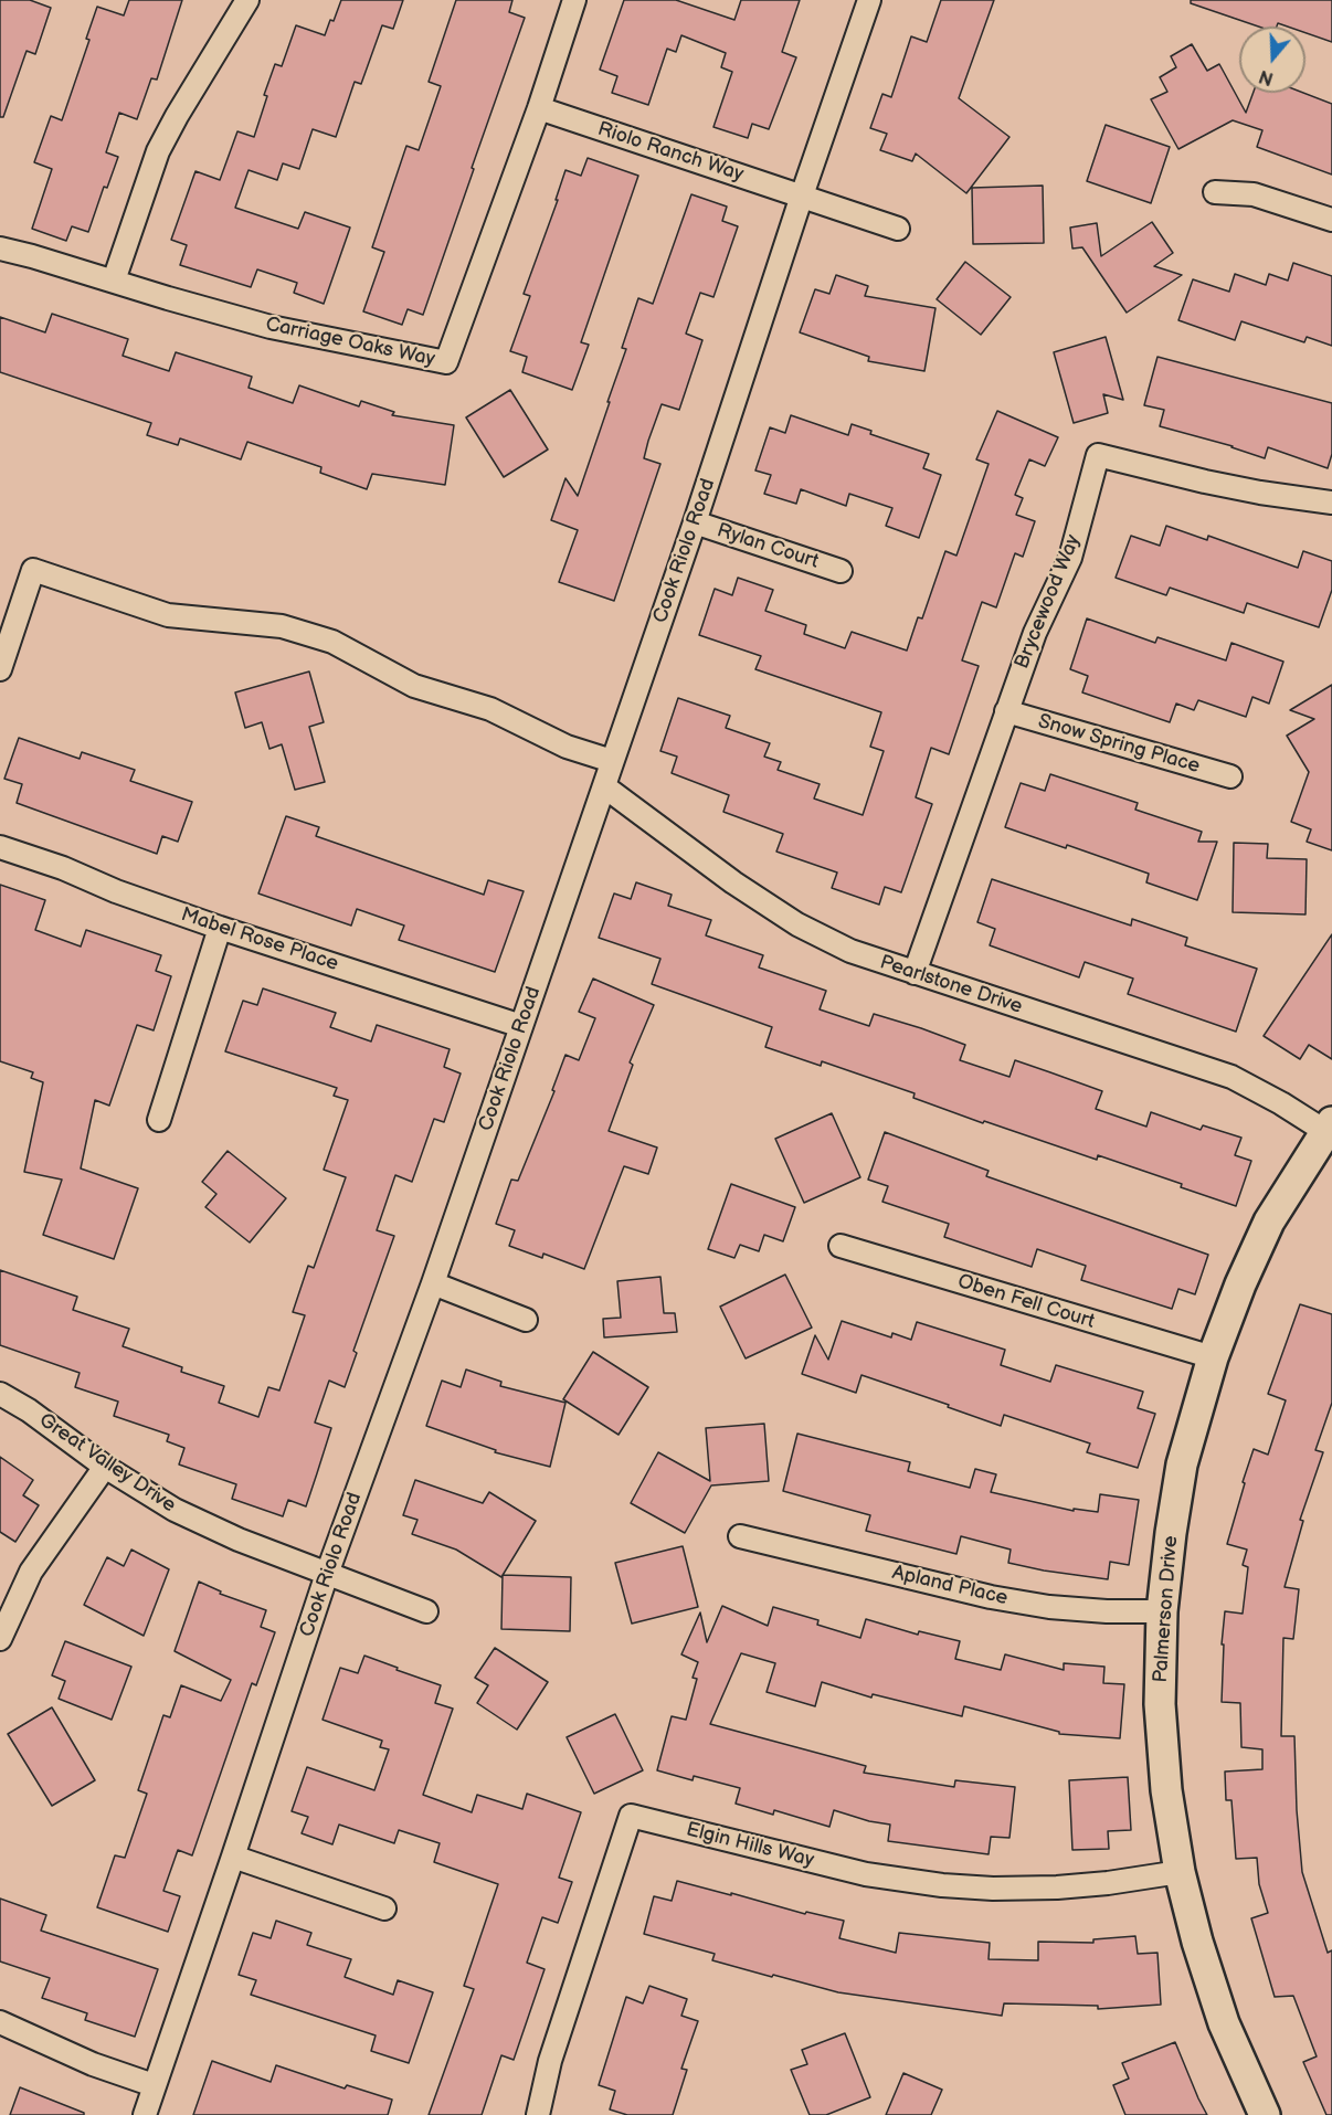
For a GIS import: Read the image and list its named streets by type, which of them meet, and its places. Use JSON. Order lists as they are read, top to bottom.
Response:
{
  "streets": {
    "street": [
      "Riolo Ranch Way",
      "Carriage Oaks Way",
      "Rylan Court",
      "Cook Riolo Road",
      "Brycewood Way",
      "Snow Spring Place",
      "Mabel Rose Place",
      "Pearlstone Drive",
      "Oben Fell Court",
      "Great Valley Drive",
      "Apland Place",
      "Palmerson Drive",
      "Elgin Hills Way"
    ]
  },
  "crossings": [
    ["Riolo Ranch Way", "Carriage Oaks Way"],
    ["Riolo Ranch Way", "Cook Riolo Road"],
    ["Rylan Court", "Cook Riolo Road"],
    ["Cook Riolo Road", "Mabel Rose Place"],
    ["Cook Riolo Road", "Pearlstone Drive"],
    ["Cook Riolo Road", "Great Valley Drive"],
    ["Brycewood Way", "Snow Spring Place"],
    ["Brycewood Way", "Pearlstone Drive"],
    ["Pearlstone Drive", "Palmerson Drive"],
    ["Oben Fell Court", "Palmerson Drive"],
    ["Apland Place", "Palmerson Drive"],
    ["Palmerson Drive", "Elgin Hills Way"]
  ],
  "north": "bottom"
}
